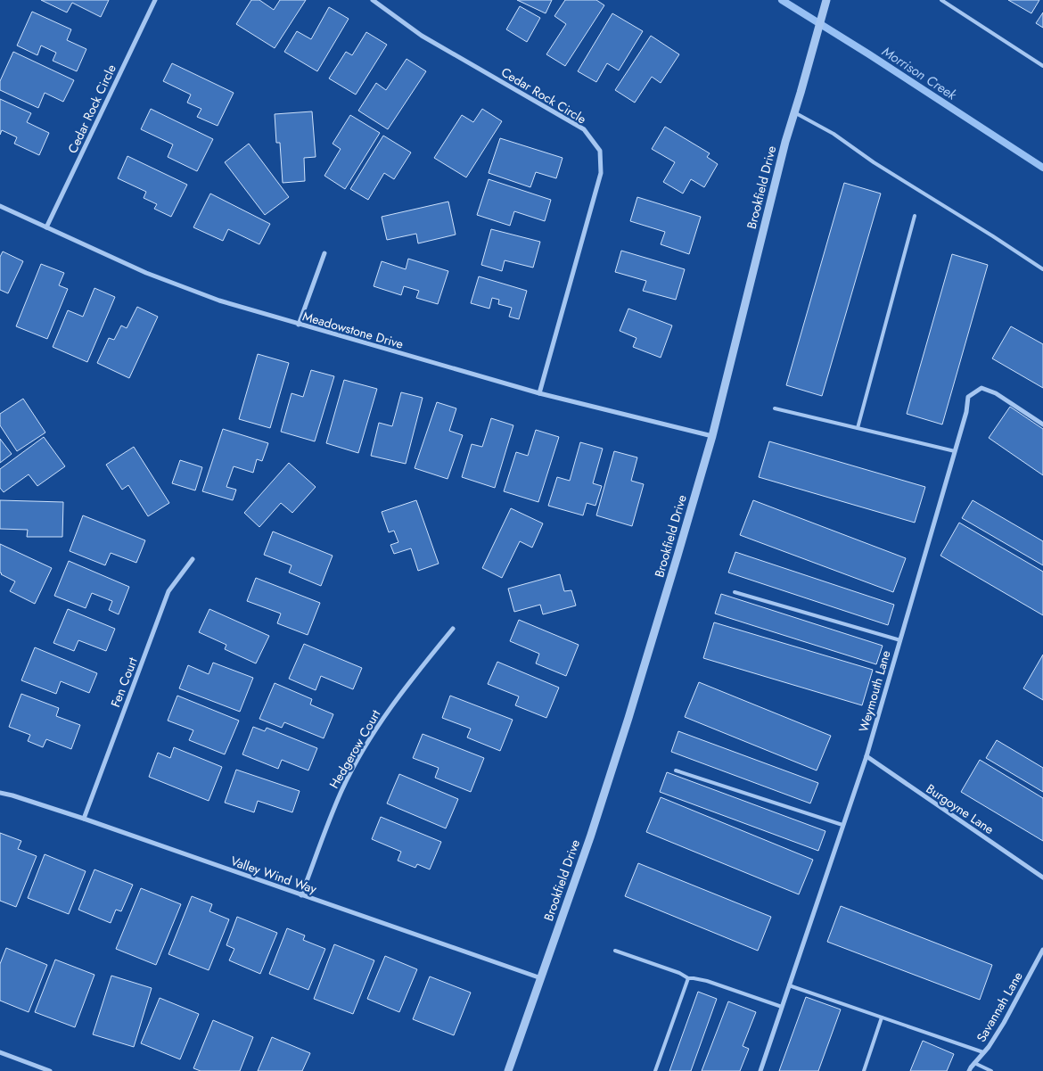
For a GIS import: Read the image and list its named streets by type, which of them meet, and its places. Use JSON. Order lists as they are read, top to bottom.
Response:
{
  "streets": {
    "street": [
      "Cedar Rock Circle",
      "Brookfield Drive",
      "Meadowstone Drive",
      "Fen Court",
      "Weymouth Lane",
      "Hedgerow Court",
      "Burgoyne Lane",
      "Valley Wind Way",
      "Savannah Lane"
    ]
  },
  "crossings": [
    ["Cedar Rock Circle", "Meadowstone Drive"],
    ["Brookfield Drive", "Meadowstone Drive"],
    ["Brookfield Drive", "Valley Wind Way"],
    ["Fen Court", "Valley Wind Way"],
    ["Weymouth Lane", "Burgoyne Lane"],
    ["Hedgerow Court", "Valley Wind Way"]
  ],
  "water": ["Morrison Creek"]
}
